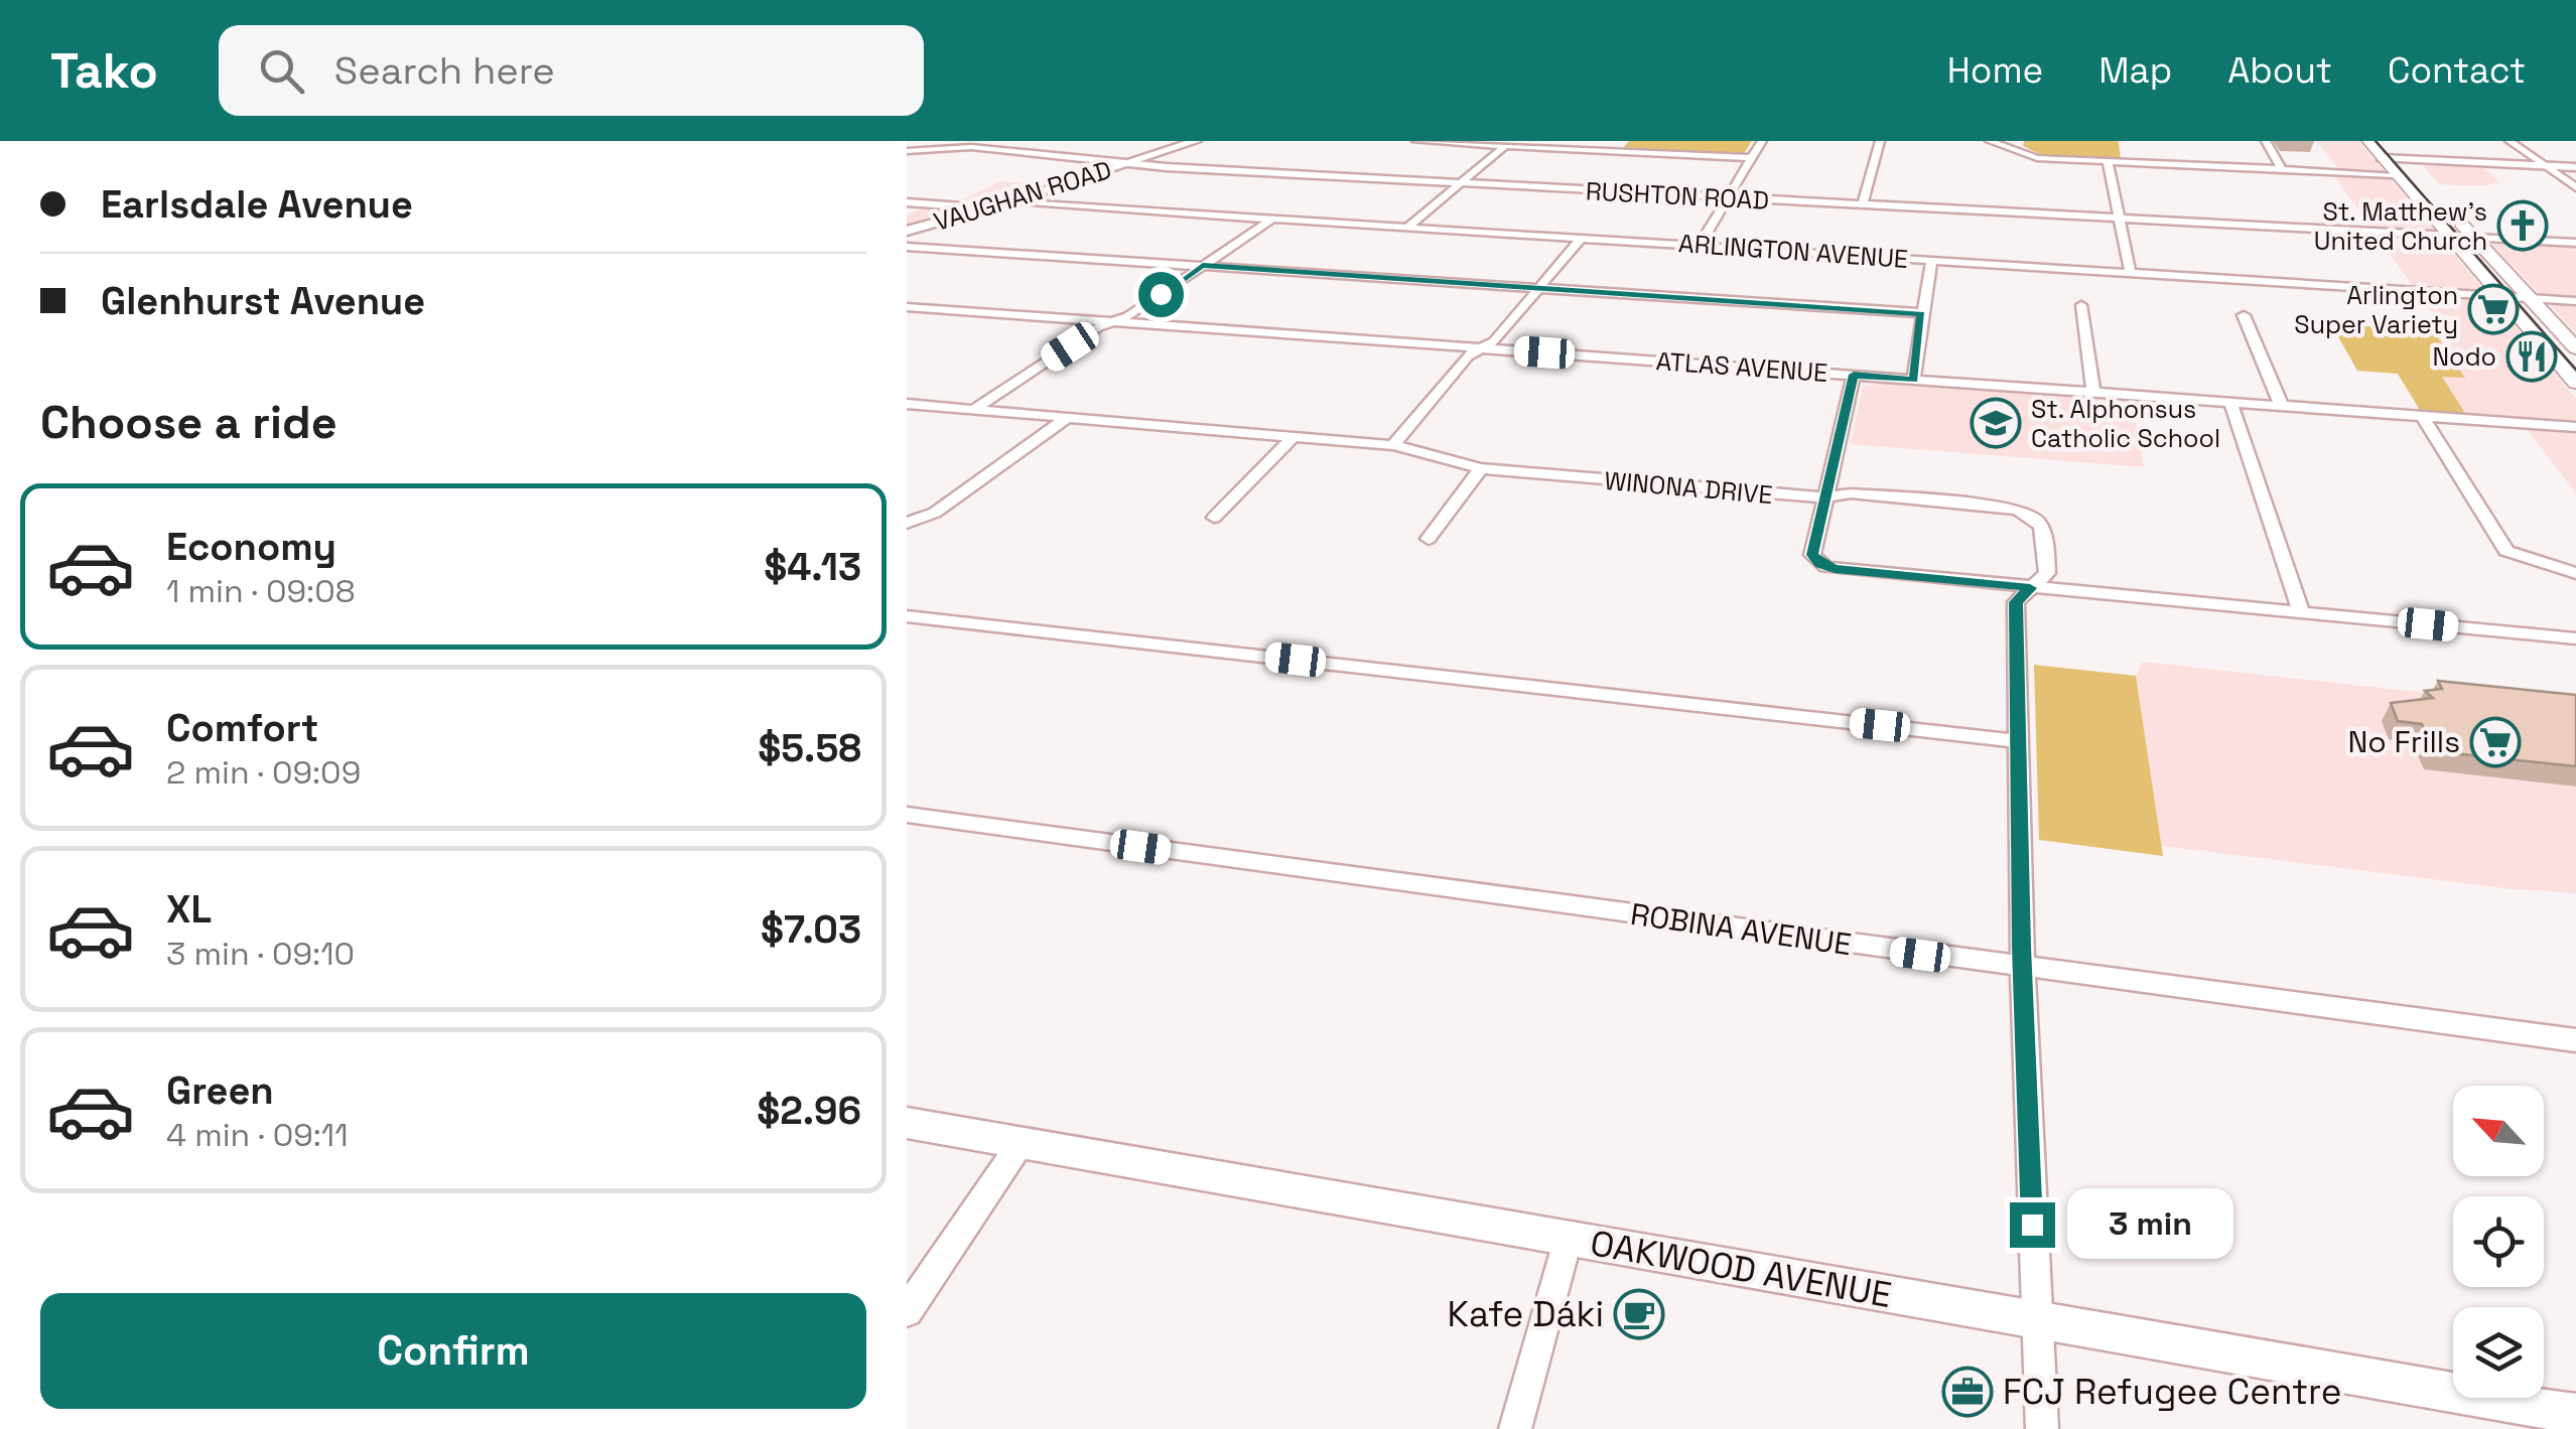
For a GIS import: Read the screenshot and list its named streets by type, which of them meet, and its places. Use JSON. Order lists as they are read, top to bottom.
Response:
{
  "streets": {
    "street": [
      "VAUGHAN ROAD",
      "RUSHTON ROAD",
      "ARLINGTON AVENUE",
      "ATLAS AVENUE",
      "WINONA DRIVE",
      "ROBINA AVENUE",
      "OAKWOOD AVENUE"
    ]
  },
  "crossings": [
    ["VAUGHAN ROAD", "RUSHTON ROAD"],
    ["VAUGHAN ROAD", "ARLINGTON AVENUE"]
  ],
  "places": {
    "church": ["St. Matthew's United Church"],
    "supermarket": ["Arlington Super Variety", "No Frills"],
    "restaurant": ["Nodo"],
    "school or university": ["St. Alphonsus Catholic School"],
    "cafe": ["Kafe Dáki"],
    "office": ["FCJ Refugee Centre"]
  },
  "north": "top left",
  "page": {
    "header": "Tako",
    "search": "Search here",
    "nav": [
      "Home",
      "Map",
      "About",
      "Contact"
    ],
    "banner": ["Earlsdale Avenue", "Glenhurst Avenue"],
    "heading": "Choose a ride",
    "list": [
      {
        "name": "Economy",
        "note": "1 min · 09:08",
        "value": "$4.13"
      },
      {
        "name": "Comfort",
        "note": "2 min · 09:09",
        "value": "$5.58"
      },
      {
        "name": "XL",
        "note": "3 min · 09:10",
        "value": "$7.03"
      },
      {
        "name": "Green",
        "note": "4 min · 09:11",
        "value": "$2.96"
      }
    ],
    "bubble": "3 min",
    "buttons": "Confirm"
  }
}
